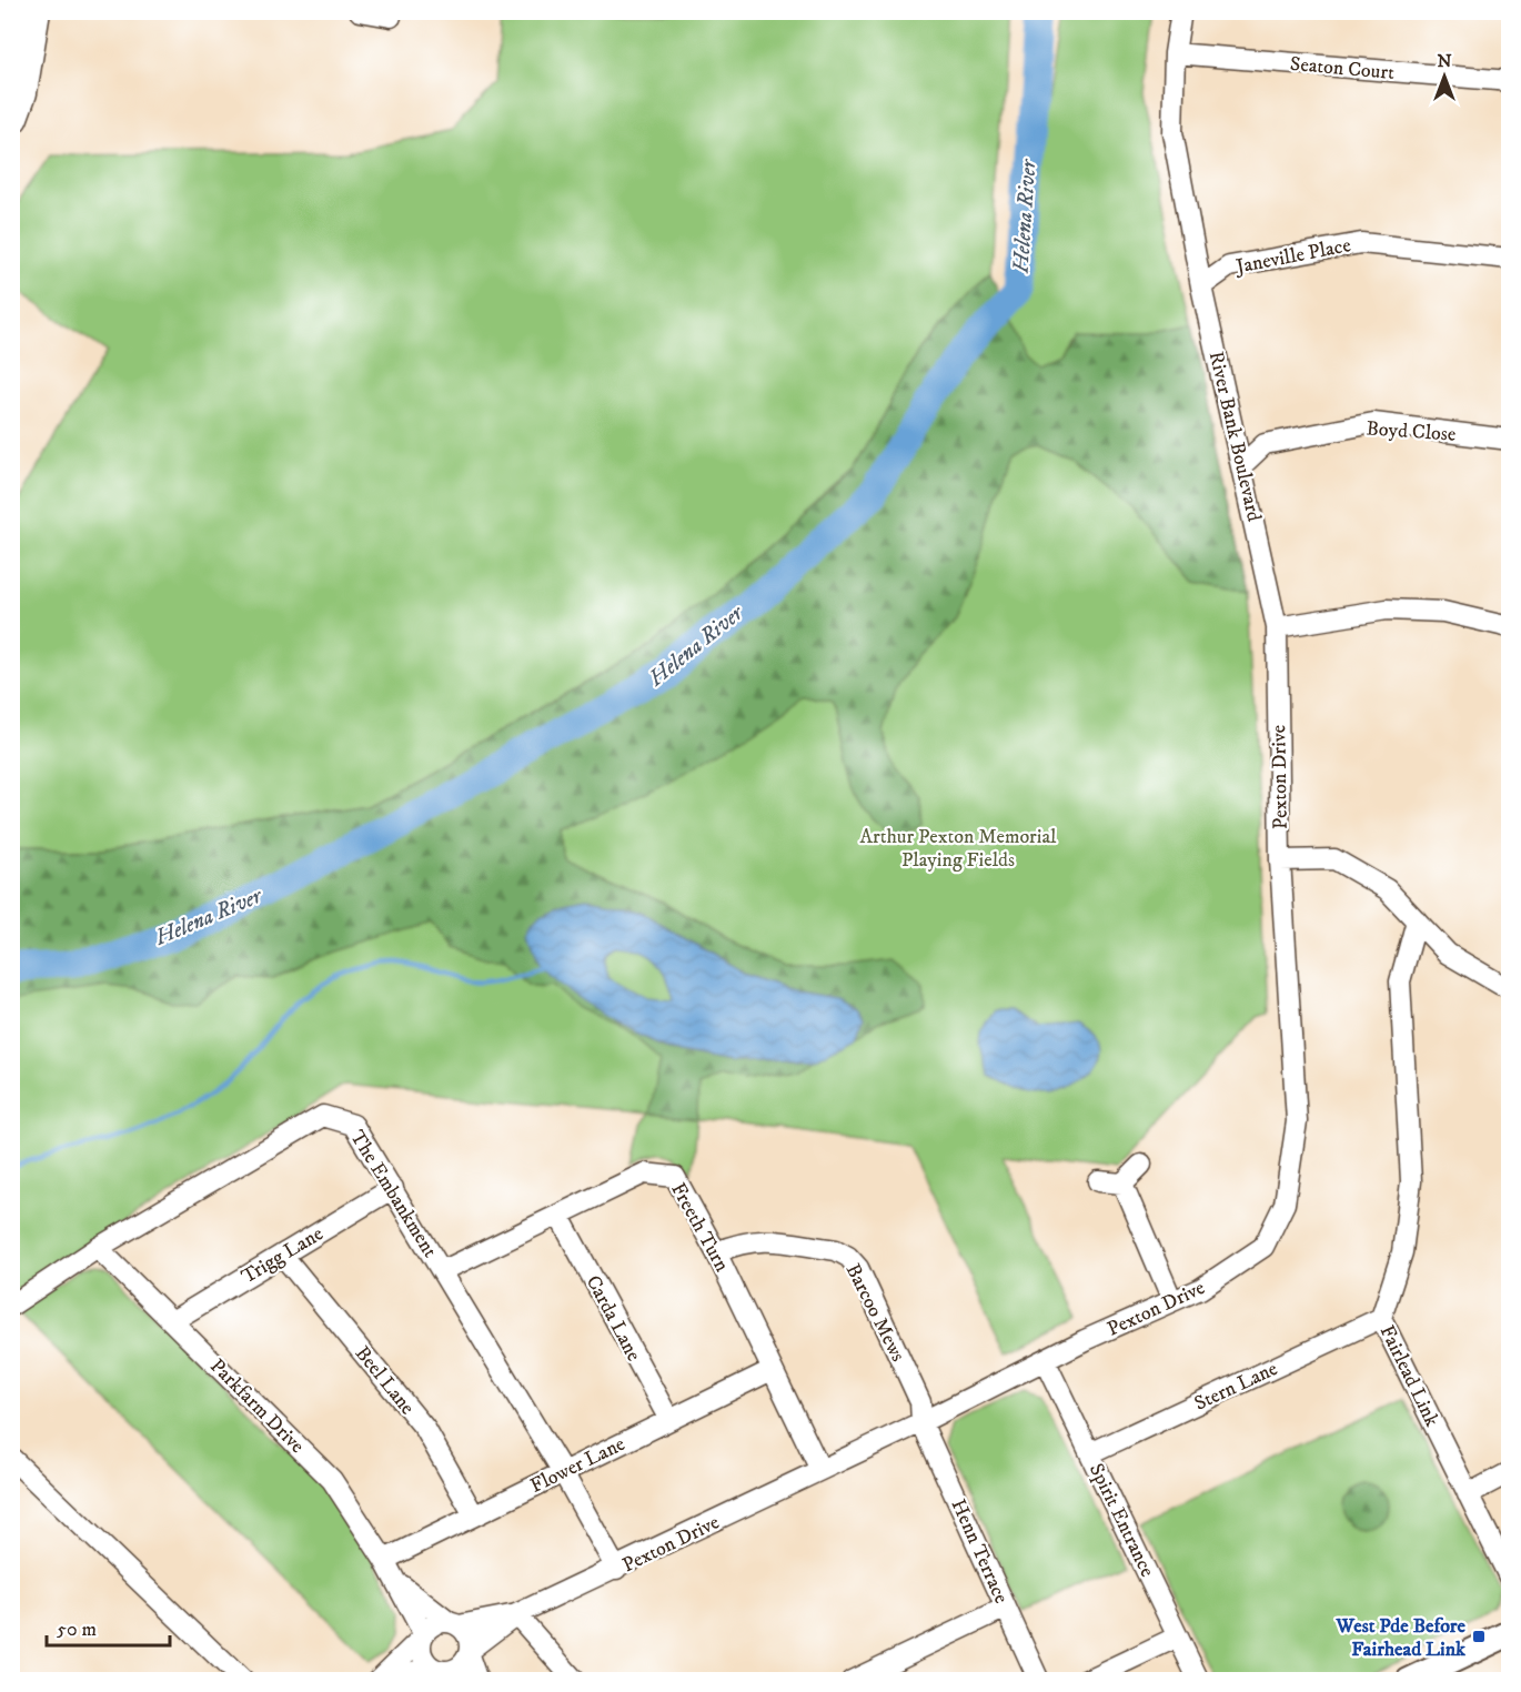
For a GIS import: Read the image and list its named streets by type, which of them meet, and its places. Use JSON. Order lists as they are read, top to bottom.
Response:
{
  "streets": {
    "street": [
      "Seaton Court",
      "Janeville Place",
      "Boyd Close",
      "River Bank Boulevard",
      "Pexton Drive",
      "The Embankment",
      "Freeth Turn",
      "Trigg Lane",
      "Barcoo Mews",
      "Carda Lane",
      "Fairlead Link",
      "Beel Lane",
      "Stern Lane",
      "Parkfarm Drive",
      "Flower Lane",
      "Spirit Entrance",
      "Henn Terrace"
    ]
  },
  "crossings": [
    ["Seaton Court", "River Bank Boulevard"],
    ["Janeville Place", "River Bank Boulevard"],
    ["Boyd Close", "River Bank Boulevard"],
    ["River Bank Boulevard", "Pexton Drive"],
    ["Pexton Drive", "The Embankment"],
    ["Pexton Drive", "Freeth Turn"],
    ["Pexton Drive", "Barcoo Mews"],
    ["Pexton Drive", "Parkfarm Drive"],
    ["Pexton Drive", "Spirit Entrance"],
    ["Pexton Drive", "Henn Terrace"],
    ["The Embankment", "Freeth Turn"],
    ["The Embankment", "Trigg Lane"],
    ["The Embankment", "Parkfarm Drive"],
    ["The Embankment", "Flower Lane"],
    ["Freeth Turn", "Barcoo Mews"],
    ["Freeth Turn", "Carda Lane"],
    ["Freeth Turn", "Flower Lane"],
    ["Trigg Lane", "Beel Lane"],
    ["Trigg Lane", "Parkfarm Drive"],
    ["Barcoo Mews", "Henn Terrace"],
    ["Carda Lane", "Flower Lane"],
    ["Fairlead Link", "Stern Lane"],
    ["Beel Lane", "Flower Lane"],
    ["Stern Lane", "Spirit Entrance"],
    ["Parkfarm Drive", "Flower Lane"]
  ],
  "water": ["Helena River"],
  "parks": ["Arthur Pexton Memorial Playing Fields"],
  "places": {
    "transit": ["West Pde Before Fairhead Link"]
  },
  "scale_bar": "50 m",
  "north": "top"
}
